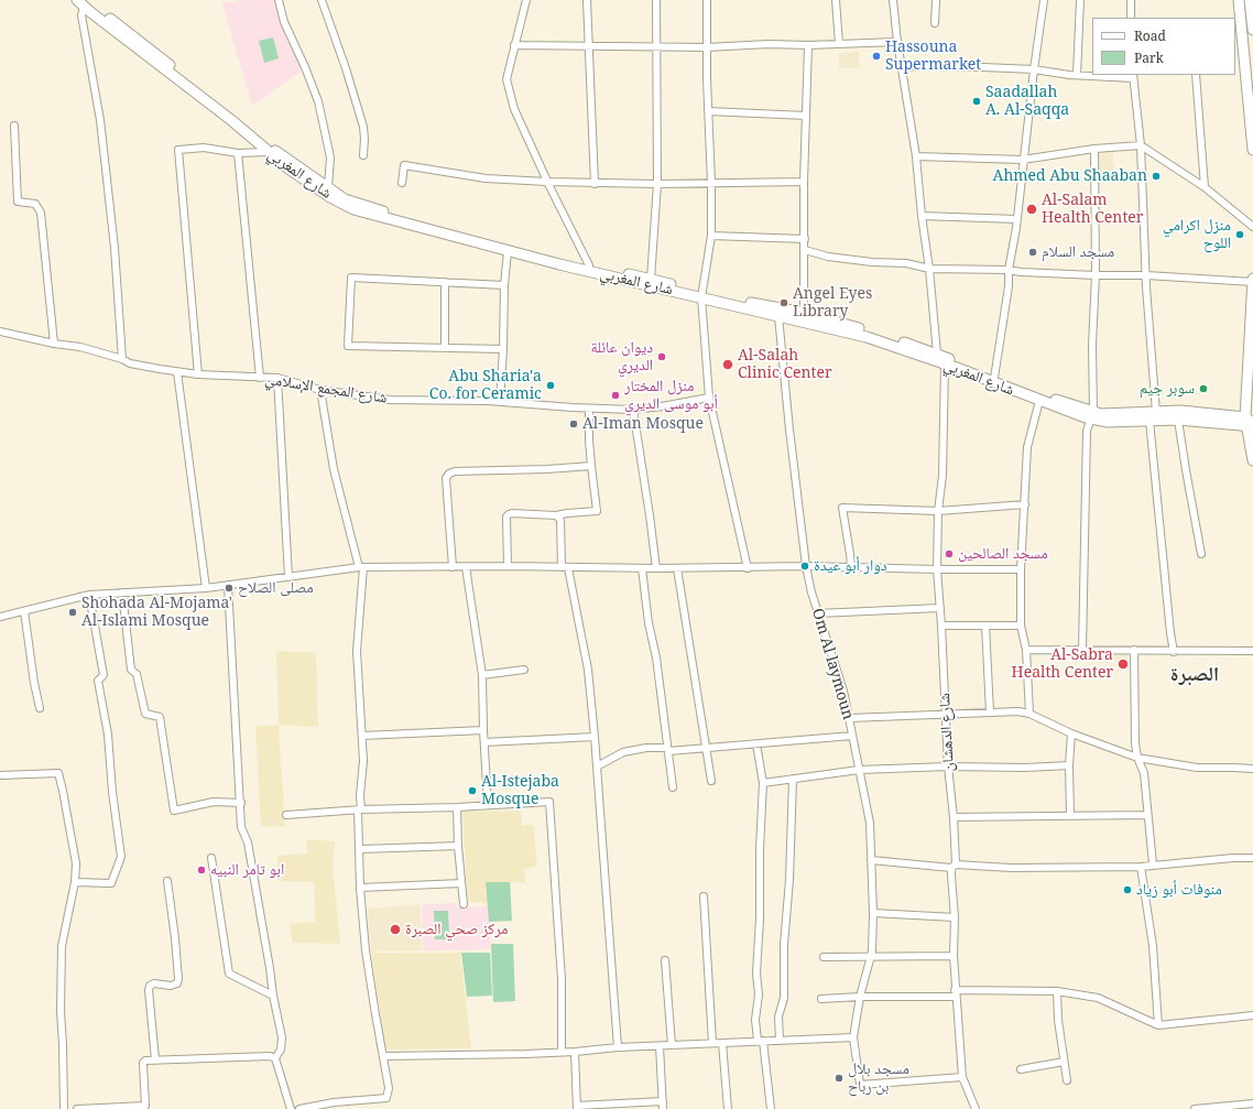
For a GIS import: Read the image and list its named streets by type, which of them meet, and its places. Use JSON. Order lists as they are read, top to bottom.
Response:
{
  "streets": {
    "main road": ["شارع المغربي"],
    "street": ["شارع المجمع الإسلامي", "Om Al laymoun", "شارع الدهشان"]
  },
  "crossings": [
    ["شارع المغربي", "Om Al laymoun"],
    ["شارع المغربي", "شارع الدهشان"],
    ["Om Al laymoun", "شارع الدهشان"]
  ],
  "districts": ["الصبرة"],
  "places": [
    "Hassouna Supermarket",
    "Saadallah A. Al-Saqqa",
    "Ahmed Abu Shaaban",
    "Al-Salam Health Center",
    "منزل اكرامي اللوح",
    "مسجد السلام",
    "Angel Eyes Library",
    "ديوان عائلة الديري",
    "Al-Salah Clinic Center",
    "Abu Sharia'a Co. for Ceramic",
    "سوبر جيم",
    "منزل المختار أبو موسى الديري",
    "Al-Iman Mosque",
    "مسجد الصالحين",
    "دوار أبو عيدة",
    "مصلى الصلاح",
    "Shohada Al-Mojama' Al-Islami Mosque",
    "Al-Sabra Health Center",
    "Al-Istejaba Mosque",
    "ابو تامر النبيه",
    "منوفات أبو زياد",
    "مركز صحي الصبرة",
    "مسجد بلال بن رباح"
  ],
  "legend": ["Road", "Park"]
}
